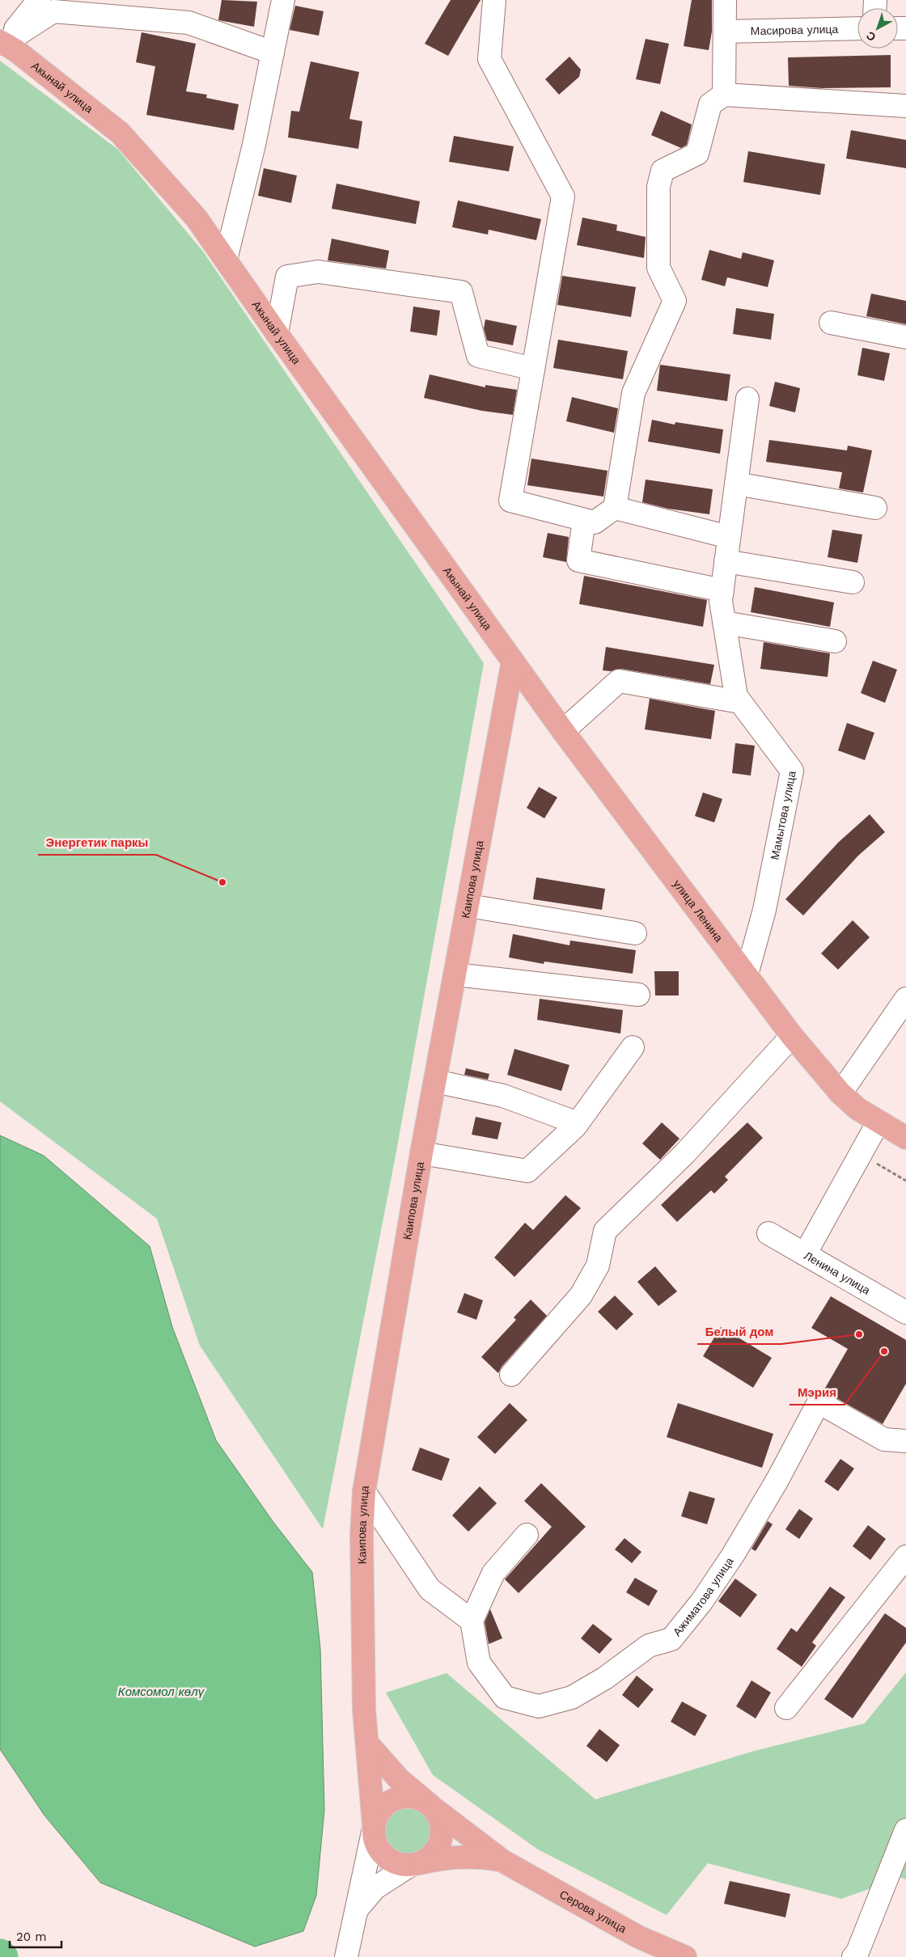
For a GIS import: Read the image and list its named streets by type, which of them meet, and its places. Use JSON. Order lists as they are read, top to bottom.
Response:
{
  "streets": {
    "main road": [
      "Акынай улица",
      "Каипова улица",
      "улица Ленина",
      "Серова улица"
    ],
    "street": [
      "Масирова улица",
      "Мамытова улица",
      "Ленина улица",
      "Ажиматова улица"
    ]
  },
  "crossings": [
    ["Акынай улица", "Каипова улица"],
    ["Акынай улица", "улица Ленина"],
    ["Мамытова улица", "улица Ленина"],
    ["Каипова улица", "улица Ленина"],
    ["Каипова улица", "Серова улица"]
  ],
  "water": ["Комсомол көлү"],
  "places": ["Энергетик паркы", "Белый дом", "Мэрия"],
  "scale_bar": "20 m",
  "north": "bottom left"
}
